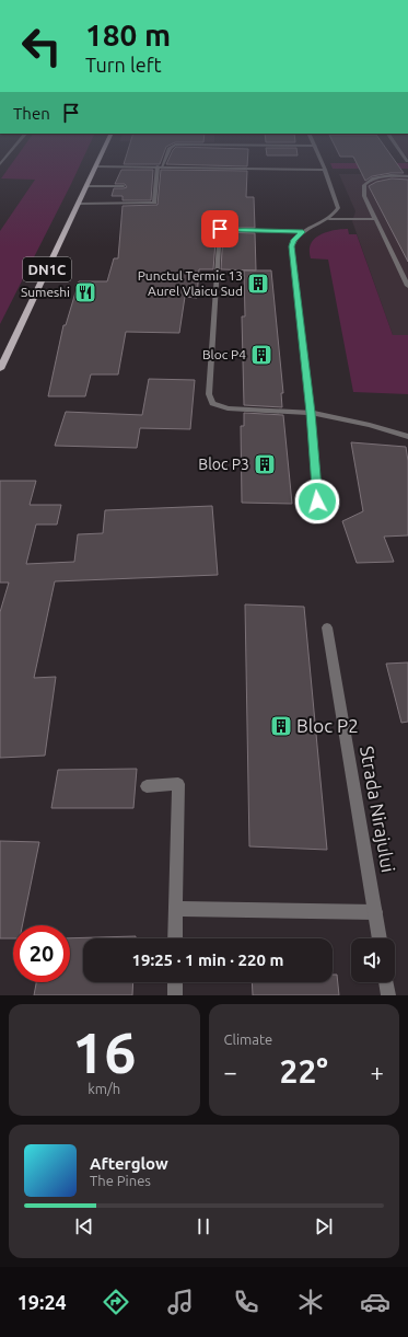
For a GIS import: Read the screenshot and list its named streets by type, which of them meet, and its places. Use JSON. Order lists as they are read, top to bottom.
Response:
{
  "streets": {
    "main road": ["DN1C"],
    "street": ["Strada Nirajului"]
  },
  "places": {
    "building": [
      "Punctul Termic 13 Aurel Vlaicu Sud",
      "Bloc P4",
      "Bloc P3",
      "Bloc P2"
    ],
    "restaurant": ["Sumeshi"]
  },
  "page": {
    "turn": ["180 m", "Turn left"],
    "then": "Then",
    "limit": "20",
    "trip": "19:25 · 1 min · 220 m",
    "tile": [
      ["16", "km/h"],
      "Climate"
    ],
    "heat": ["−", "22°", "+"],
    "song": ["Afterglow", "The Pines"],
    "tabs": "19:24"
  }
}
